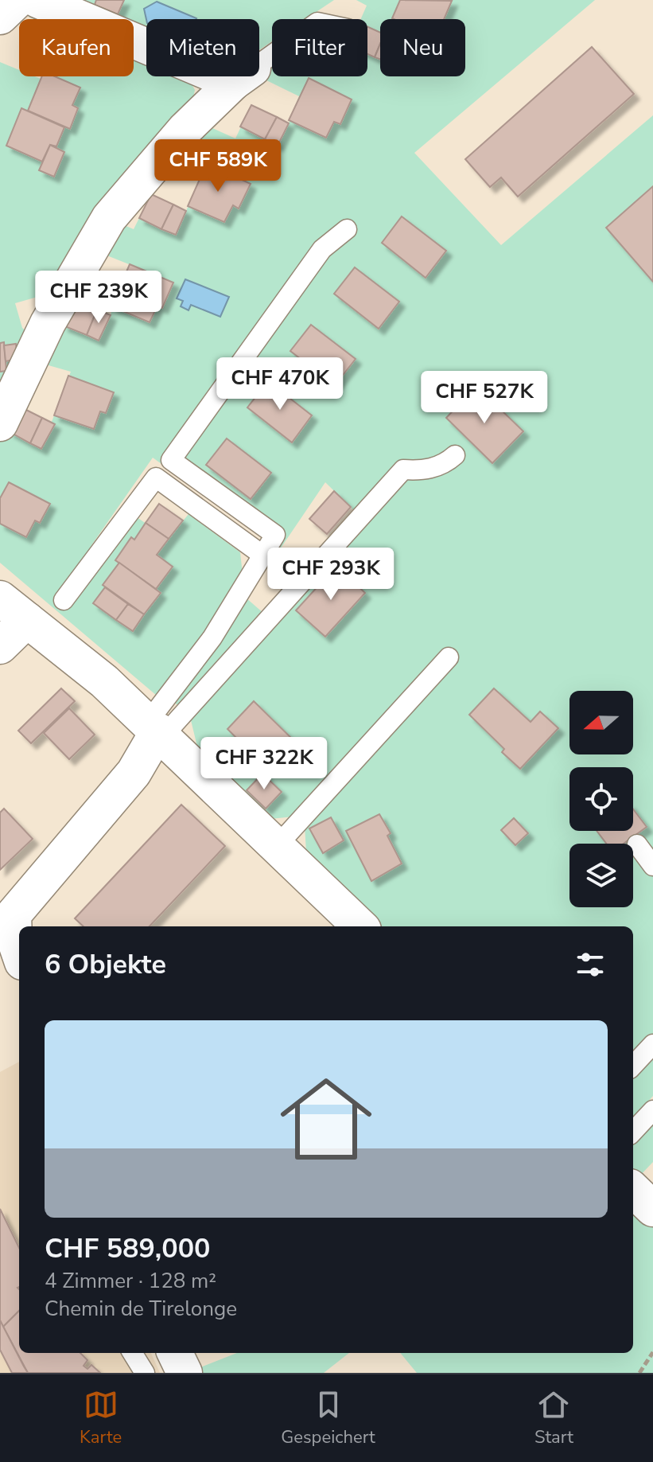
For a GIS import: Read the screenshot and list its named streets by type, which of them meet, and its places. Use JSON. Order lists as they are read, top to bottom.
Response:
{
  "north": "left",
  "page": {
    "chip": [
      "Kaufen",
      "Mieten",
      "Filter",
      "Neu"
    ],
    "price": [
      "CHF 589K",
      "CHF 239K",
      "CHF 470K",
      "CHF 527K",
      "CHF 293K",
      "CHF 322K"
    ],
    "heading": "6 Objekte",
    "list": [
      {
        "name": "CHF 589,000",
        "note": "4 Zimmer · 128 m² · Chemin de Tirelonge"
      }
    ],
    "tabs": ["Karte", "Gespeichert", "Start"]
  }
}
